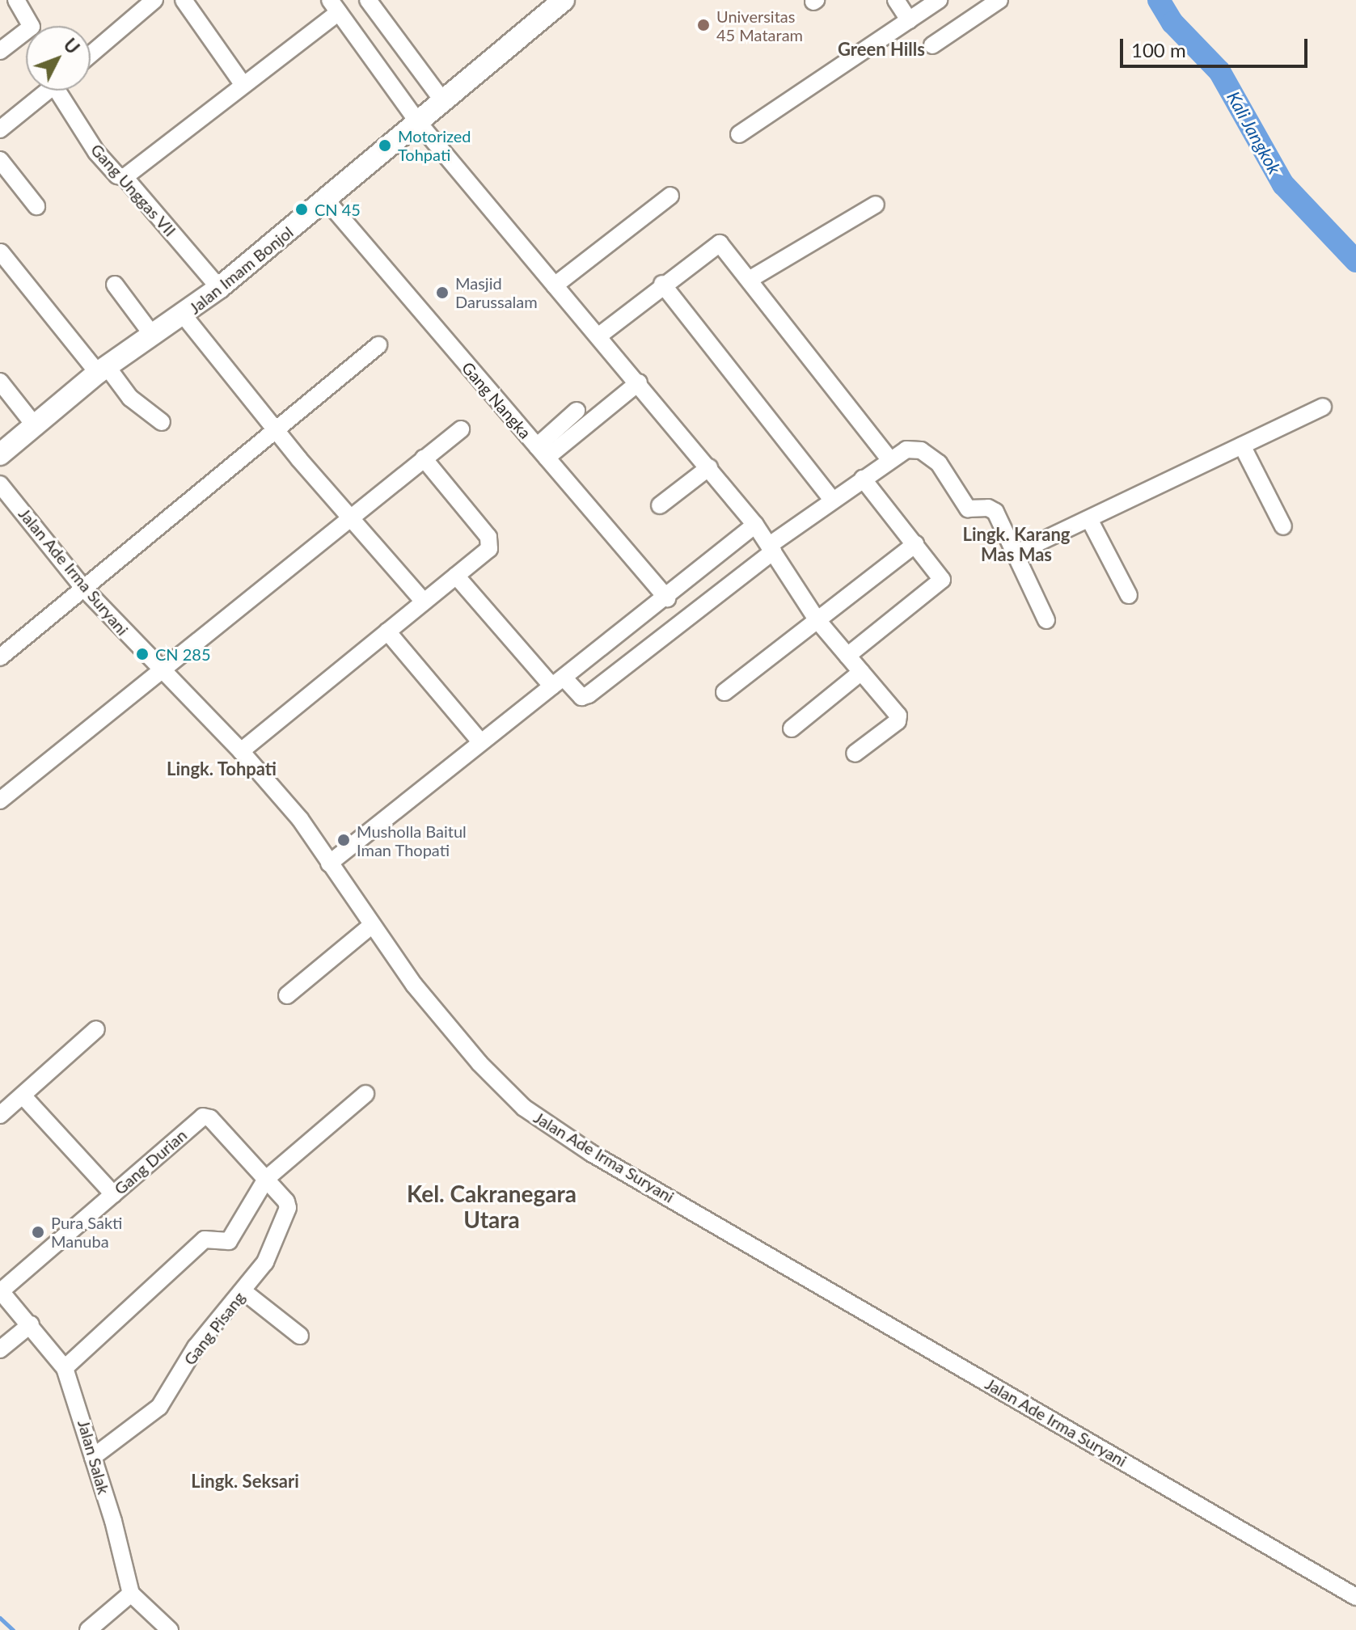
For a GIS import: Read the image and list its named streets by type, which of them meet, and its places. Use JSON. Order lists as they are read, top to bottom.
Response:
{
  "streets": {
    "main road": ["Jalan Imam Bonjol"],
    "street": [
      "Gang Unggas VII",
      "Gang Nangka",
      "Jalan Ade Irma Suryani",
      "Gang Durian",
      "Gang Pisang",
      "Jalan Salak"
    ]
  },
  "crossings": [
    ["Gang Unggas VII", "Jalan Imam Bonjol"],
    ["Jalan Imam Bonjol", "Gang Nangka"],
    ["Gang Durian", "Gang Pisang"],
    ["Gang Durian", "Jalan Salak"],
    ["Gang Pisang", "Jalan Salak"]
  ],
  "districts": [
    "Green Hills",
    "Lingk. Karang Mas Mas",
    "Lingk. Tohpati",
    "Kel. Cakranegara Utara",
    "Lingk. Seksari"
  ],
  "water": ["Kali Jangkok"],
  "places": [
    "Universitas 45 Mataram",
    "Motorized Tohpati",
    "CN 45",
    "Masjid Darussalam",
    "CN 285",
    "Musholla Baitul Iman Thopati",
    "Pura Sakti Manuba"
  ],
  "scale_bar": "100 m",
  "north": "top right"
}
